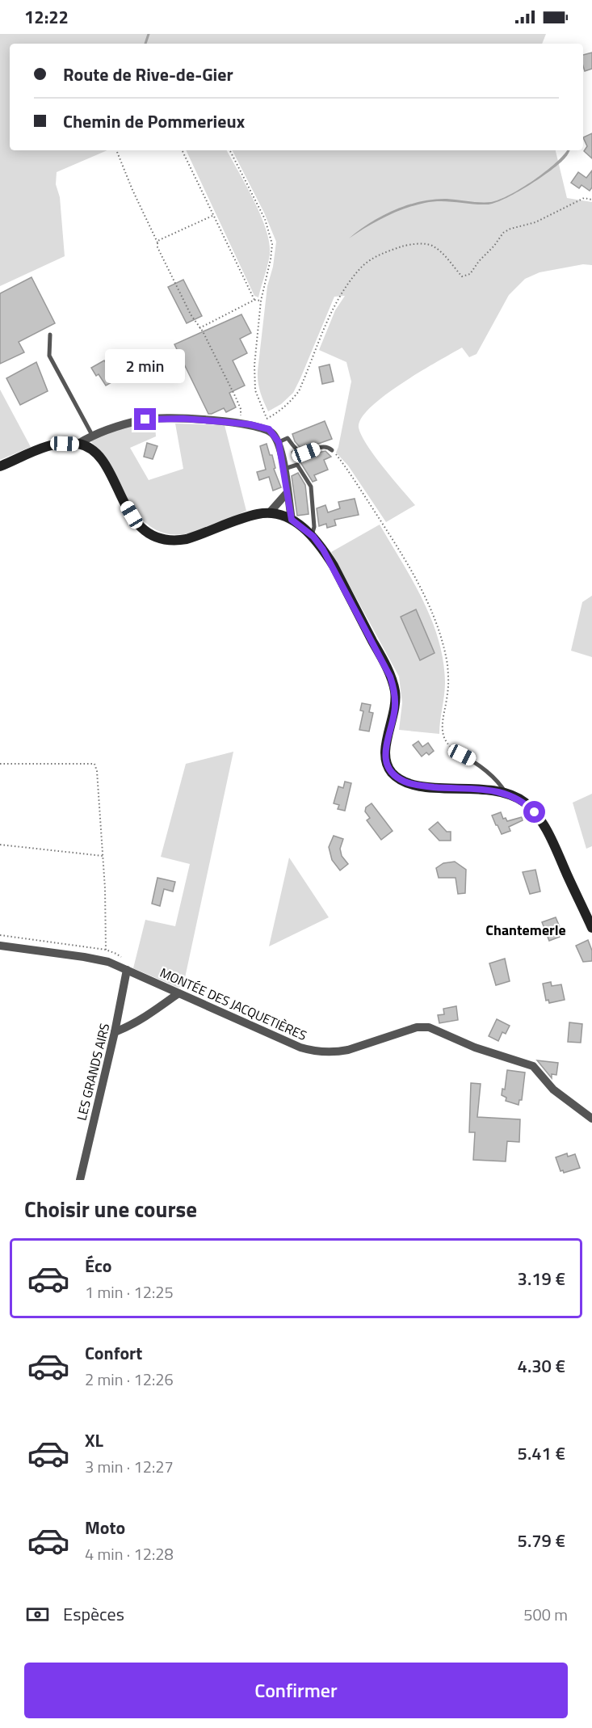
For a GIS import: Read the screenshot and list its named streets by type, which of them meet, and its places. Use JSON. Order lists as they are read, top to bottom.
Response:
{
  "streets": {
    "street": ["MONTÉE DES JACQUETIÈRES", "LES GRANDS AIRS"]
  },
  "crossings": [
    ["MONTÉE DES JACQUETIÈRES", "LES GRANDS AIRS"]
  ],
  "districts": ["Chantemerle"],
  "page": {
    "status": "12:22",
    "banner": ["Route de Rive-de-Gier", "Chemin de Pommerieux"],
    "bubble": "2 min",
    "heading": "Choisir une course",
    "list": [
      {
        "name": "Éco",
        "note": "1 min · 12:25",
        "value": "3.19 €"
      },
      {
        "name": "Confort",
        "note": "2 min · 12:26",
        "value": "4.30 €"
      },
      {
        "name": "XL",
        "note": "3 min · 12:27",
        "value": "5.41 €"
      },
      {
        "name": "Moto",
        "note": "4 min · 12:28",
        "value": "5.79 €"
      }
    ],
    "pay": ["Espèces", "500 m"],
    "buttons": "Confirmer"
  }
}
